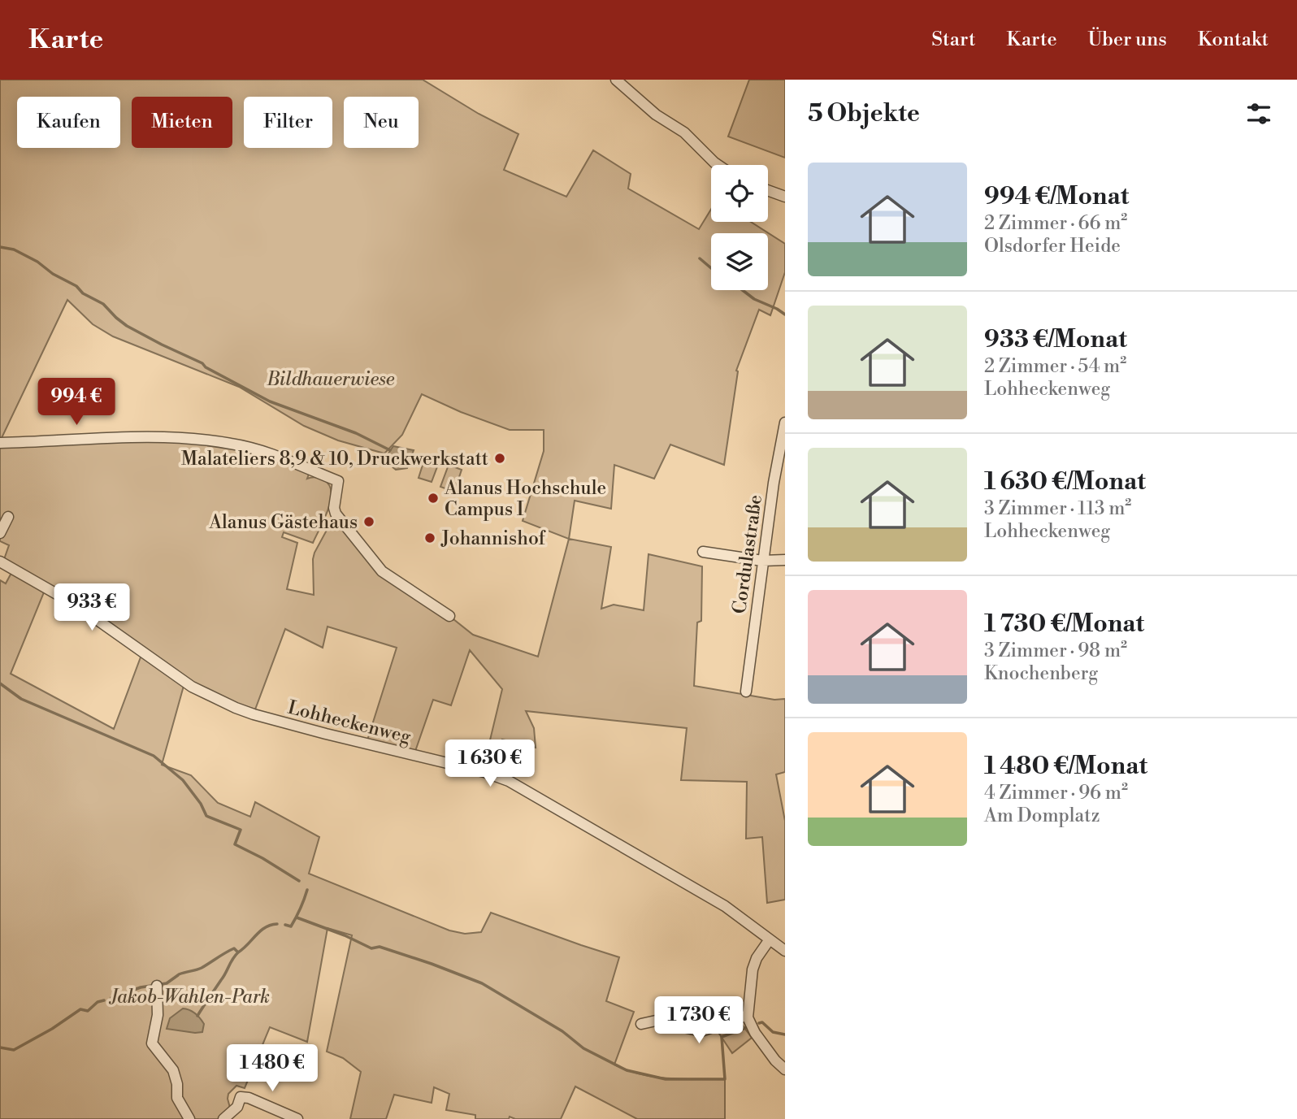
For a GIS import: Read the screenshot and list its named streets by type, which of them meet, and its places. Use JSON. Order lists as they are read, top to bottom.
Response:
{
  "streets": {
    "street": ["Cordulastraße", "Lohheckenweg"]
  },
  "parks": ["Bildhauerwiese", "Jakob-Wahlen-Park"],
  "places": [
    "Malateliers 8,9 & 10, Druckwerkstatt",
    "Alanus Hochschule Campus I",
    "Alanus Gästehaus",
    "Johannishof"
  ],
  "page": {
    "header": "Karte",
    "nav": [
      "Start",
      "Karte",
      "Über uns",
      "Kontakt"
    ],
    "heading": "5 Objekte",
    "chip": [
      "Kaufen",
      "Mieten",
      "Filter",
      "Neu"
    ],
    "list": [
      {
        "name": "994 €/Monat",
        "note": "2 Zimmer · 66 m² · Olsdorfer Heide"
      },
      {
        "name": "933 €/Monat",
        "note": "2 Zimmer · 54 m² · Lohheckenweg"
      },
      {
        "name": "1 630 €/Monat",
        "note": "3 Zimmer · 113 m² · Lohheckenweg"
      },
      {
        "name": "1 730 €/Monat",
        "note": "3 Zimmer · 98 m² · Knochenberg"
      },
      {
        "name": "1 480 €/Monat",
        "note": "4 Zimmer · 96 m² · Am Domplatz"
      }
    ],
    "price": [
      "994 €",
      "933 €",
      "1 630 €",
      "1 730 €",
      "1 480 €"
    ]
  }
}
